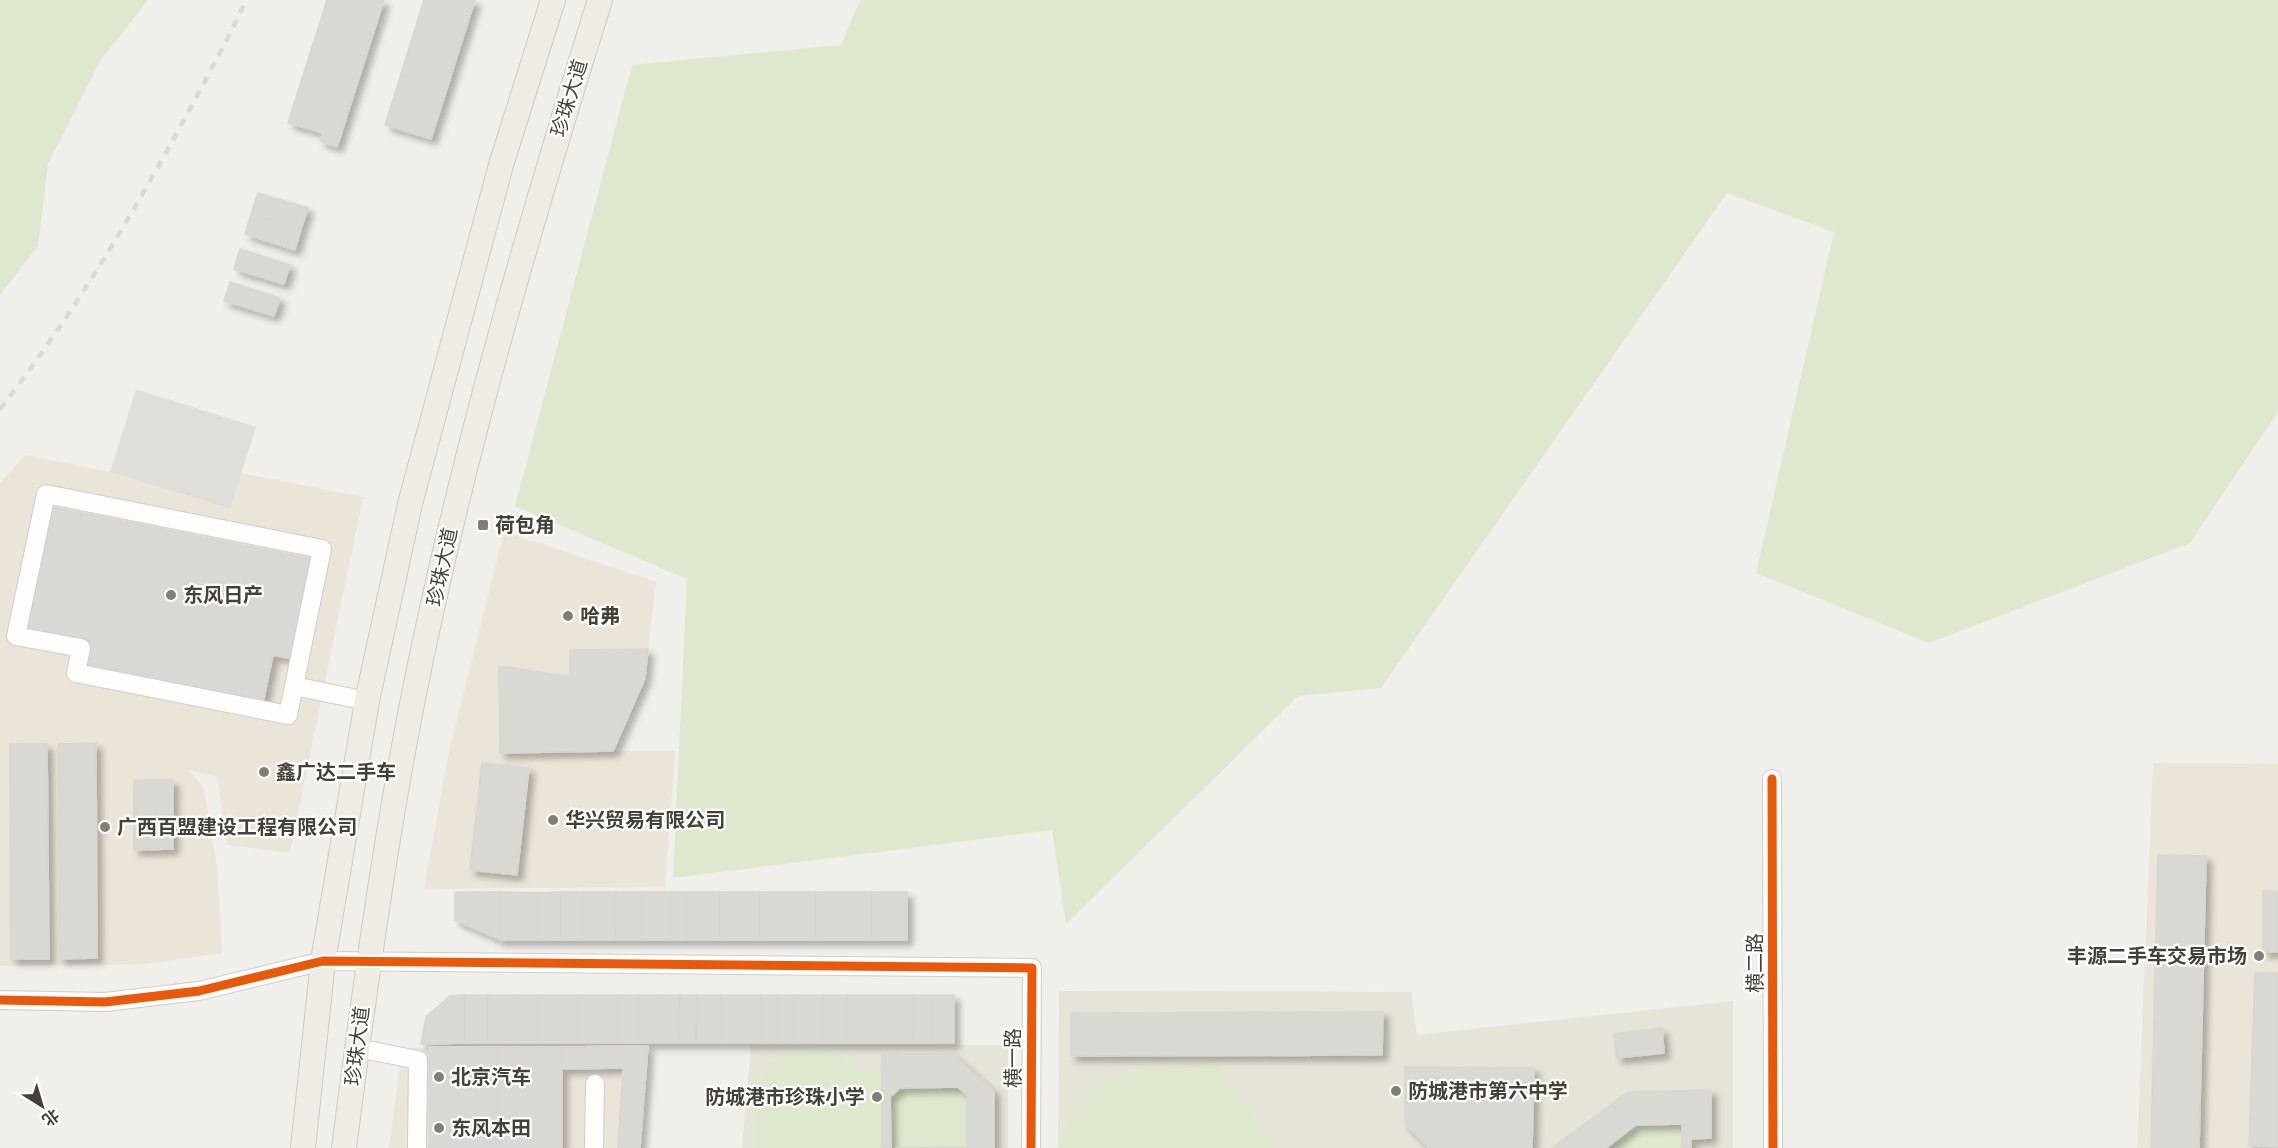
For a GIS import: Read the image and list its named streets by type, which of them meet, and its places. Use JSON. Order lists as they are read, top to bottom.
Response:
{
  "streets": {
    "main road": ["珍珠大道"],
    "street": ["横二路", "横一路"]
  },
  "crossings": [
    ["珍珠大道", "横一路"]
  ],
  "places": {
    "transit": ["荷包角"],
    "other": [
      "东风日产",
      "哈弗",
      "鑫广达二手车",
      "华兴贸易有限公司",
      "广西百盟建设工程有限公司",
      "丰源二手车交易市场",
      "北京汽车",
      "防城港市第六中学",
      "防城港市珍珠小学",
      "东风本田"
    ]
  },
  "north": "bottom right"
}
